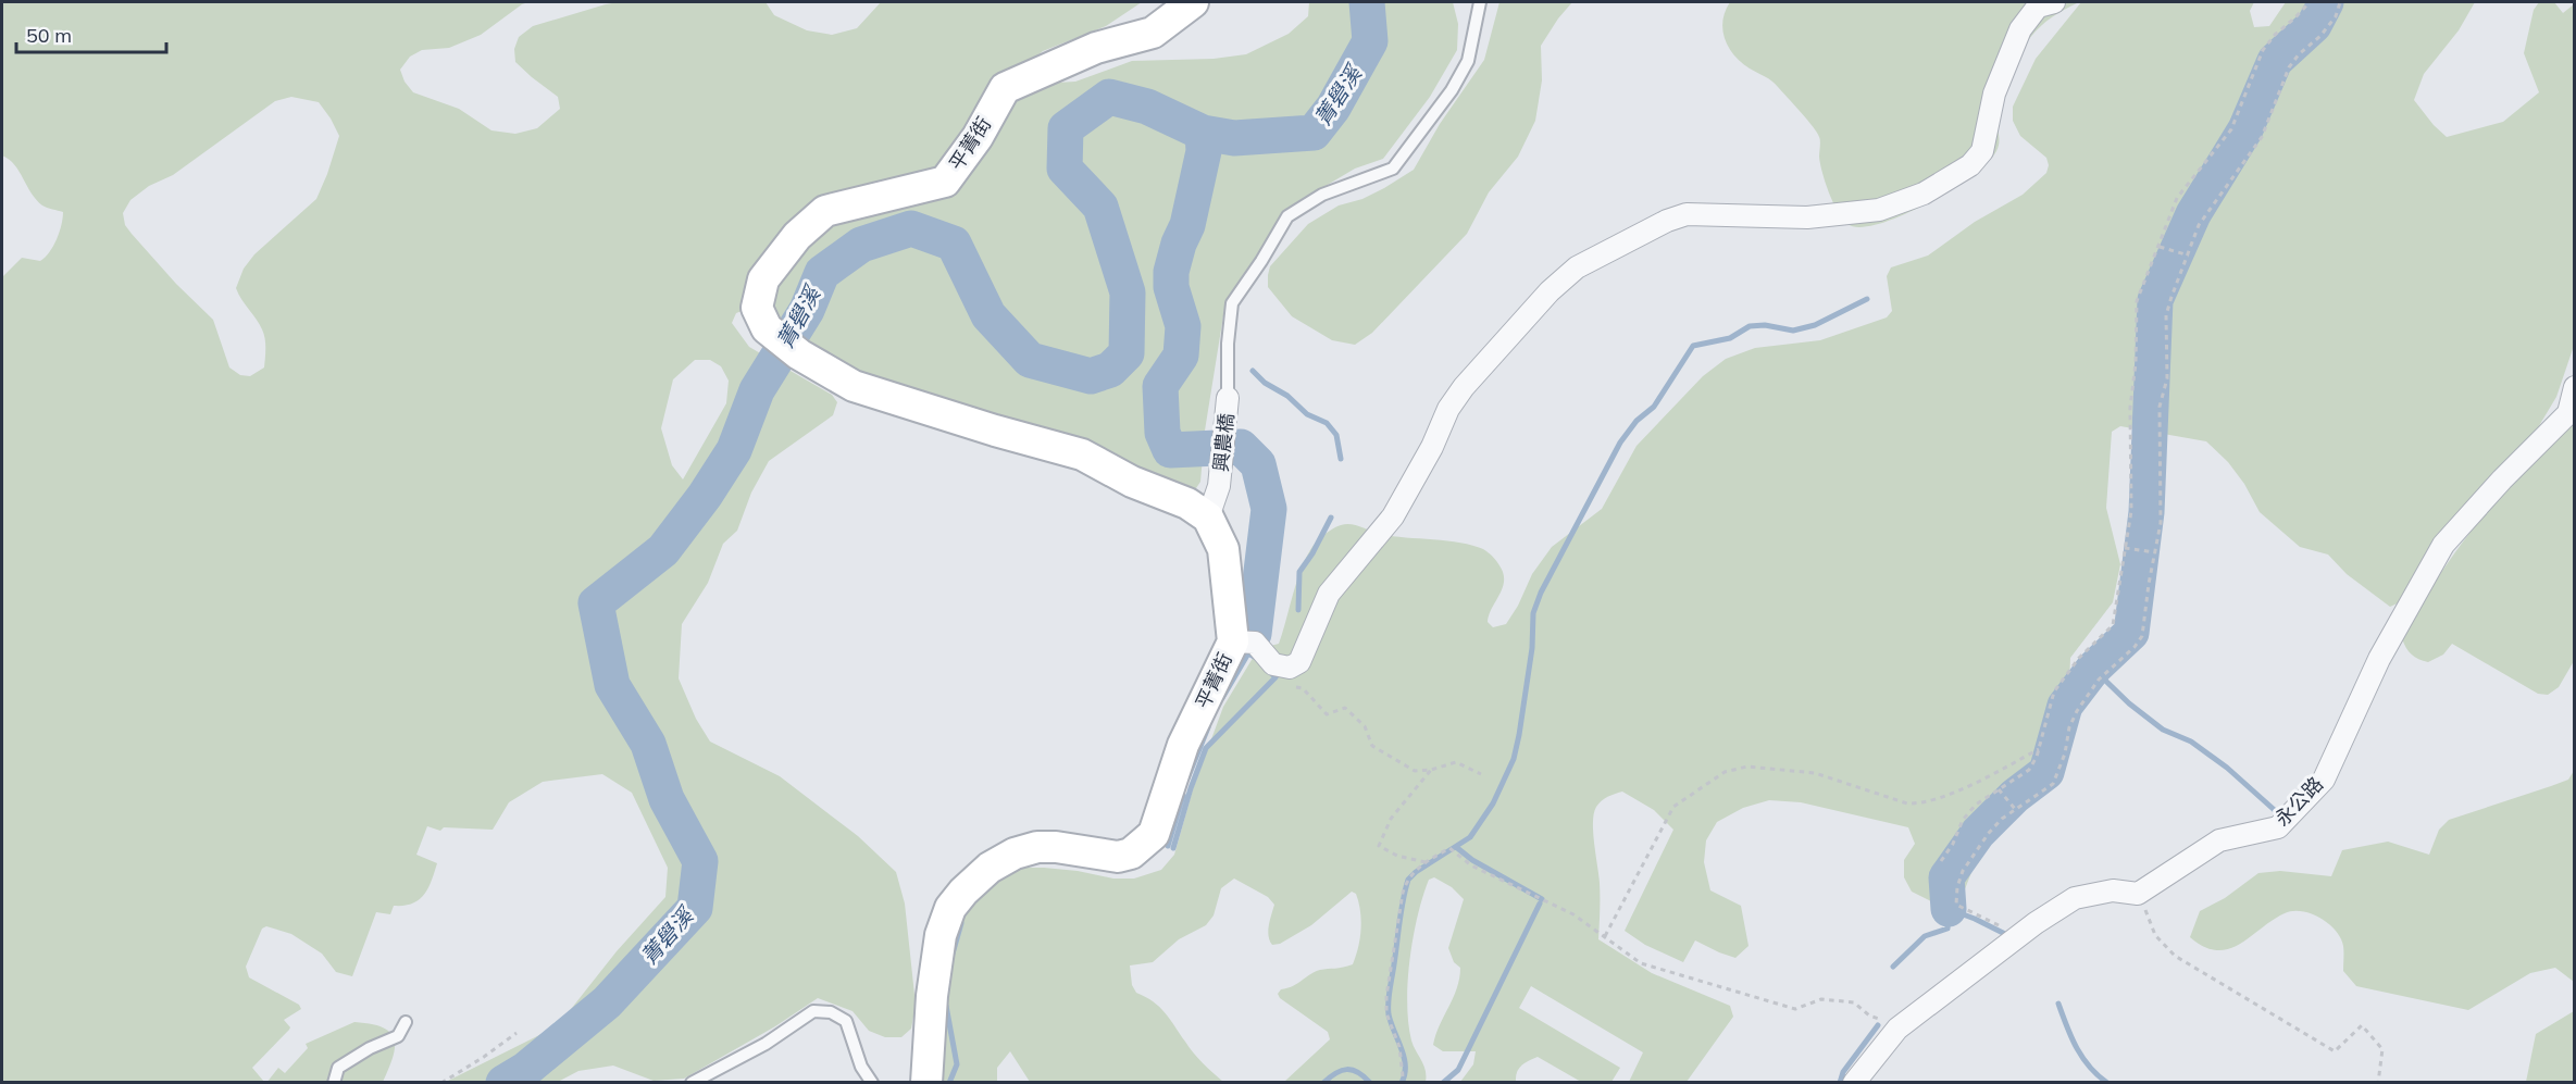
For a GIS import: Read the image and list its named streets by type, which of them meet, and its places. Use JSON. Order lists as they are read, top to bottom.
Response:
{
  "streets": {
    "street": ["平菁街", "興農橋", "永公路"]
  },
  "crossings": [
    ["平菁街", "興農橋"]
  ],
  "water": ["菁礐溪"],
  "scale_bar": "50 m"
}
